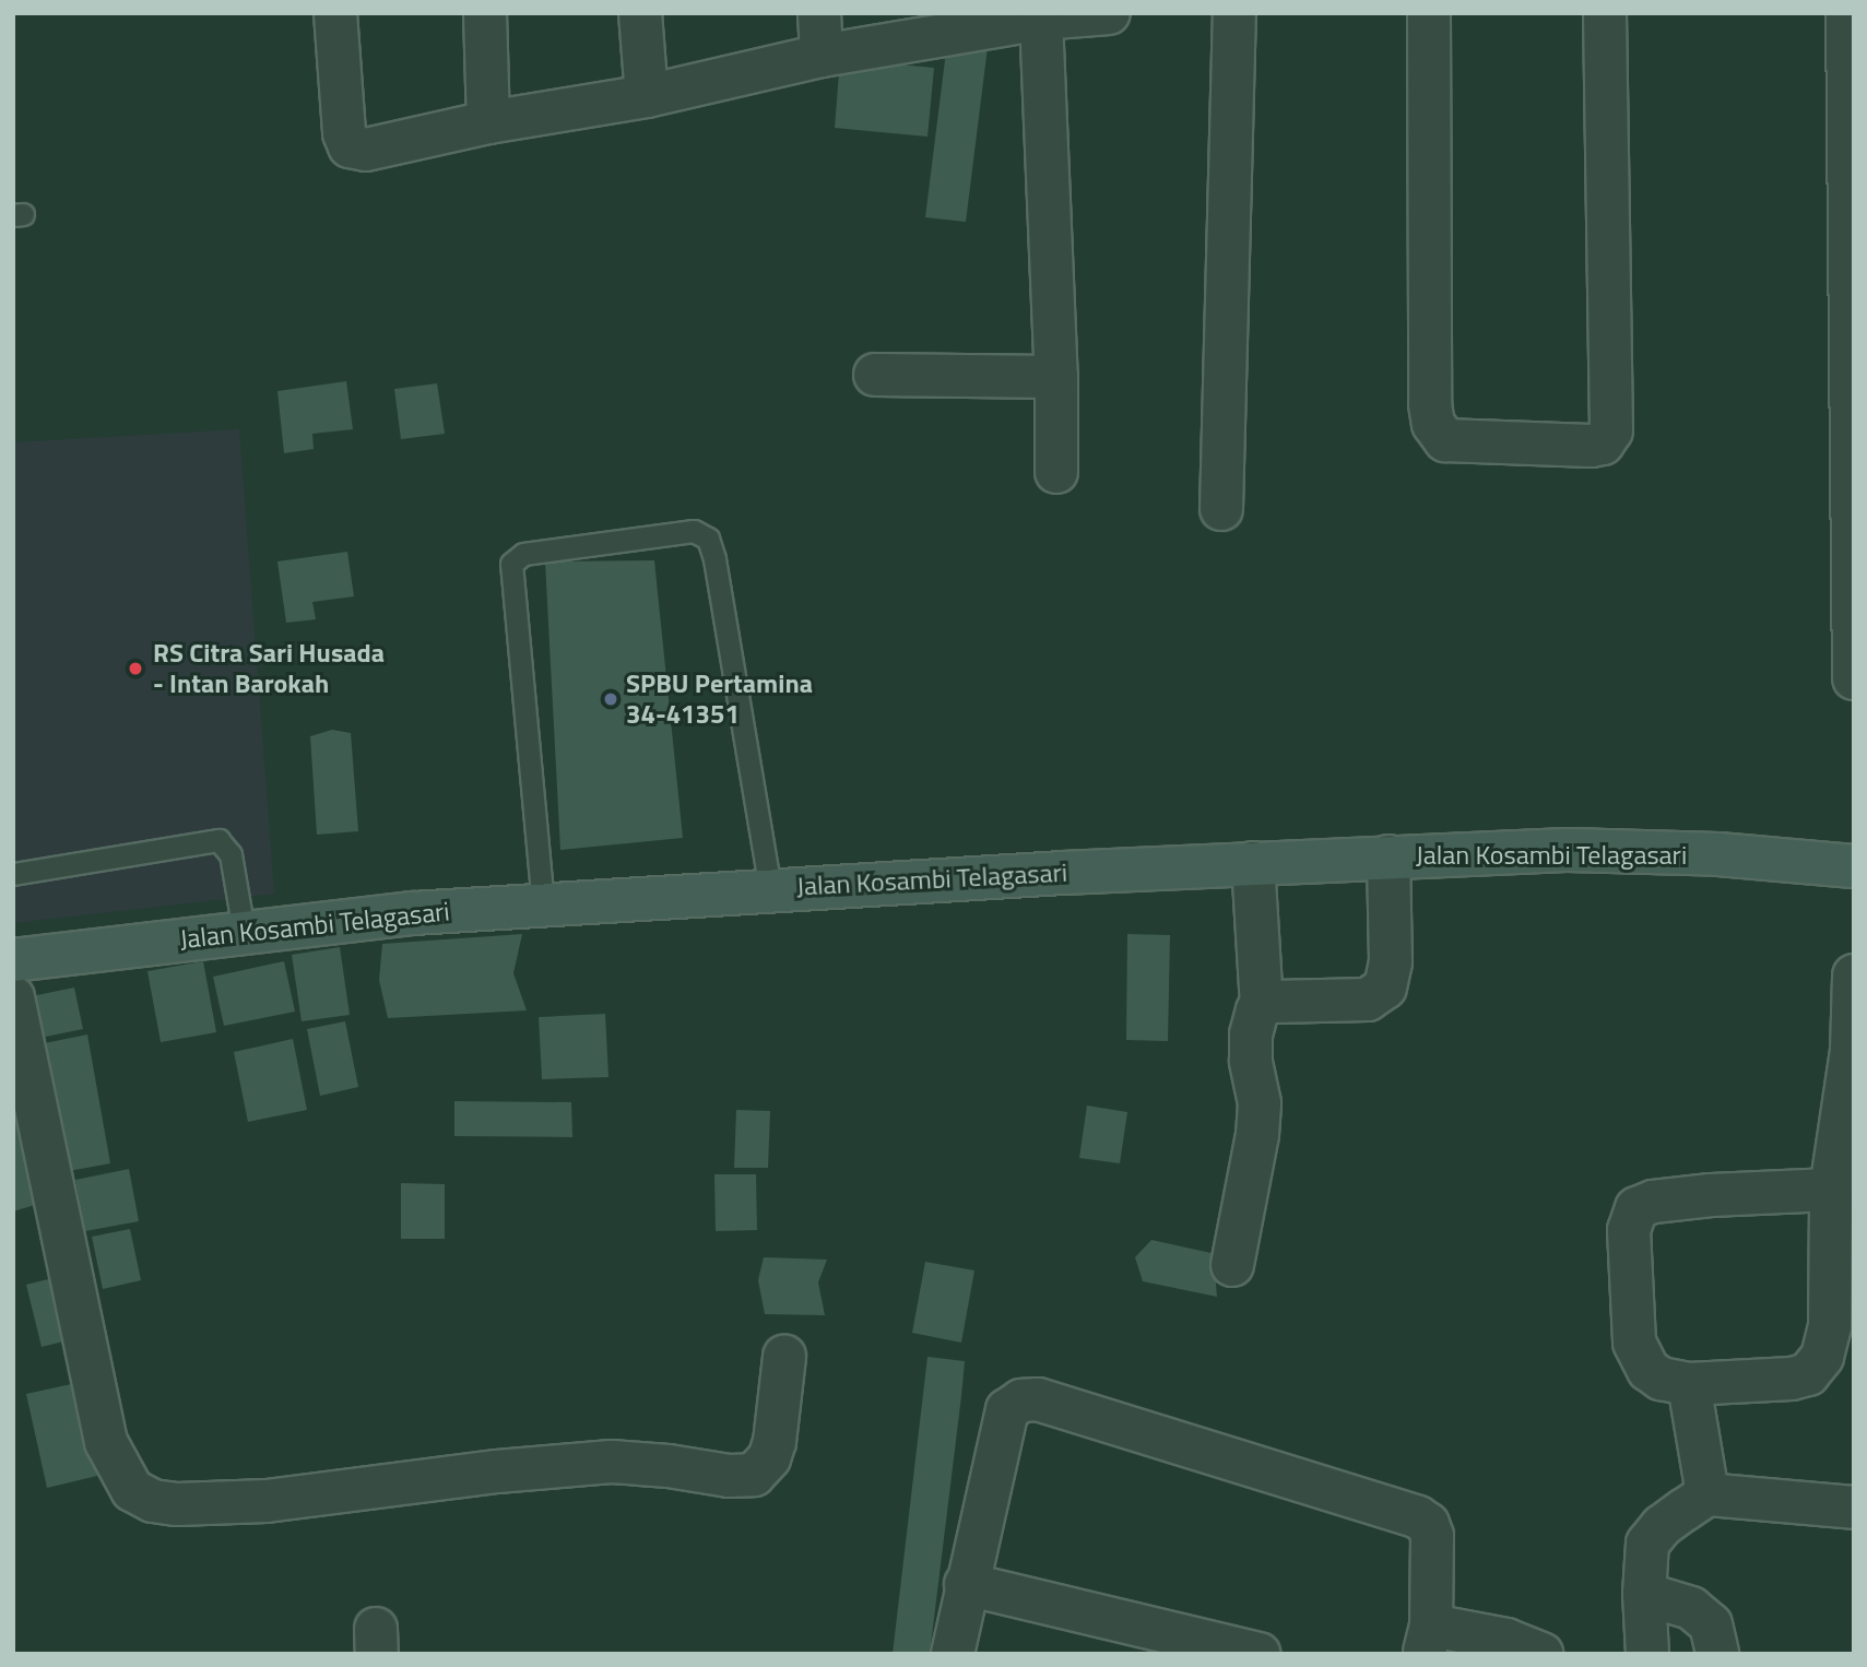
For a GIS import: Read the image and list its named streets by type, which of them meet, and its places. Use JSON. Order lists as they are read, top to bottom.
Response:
{
  "streets": {
    "main road": ["Jalan Kosambi Telagasari"]
  },
  "places": ["RS Citra Sari Husada - Intan Barokah", "SPBU Pertamina 34-41351"]
}
